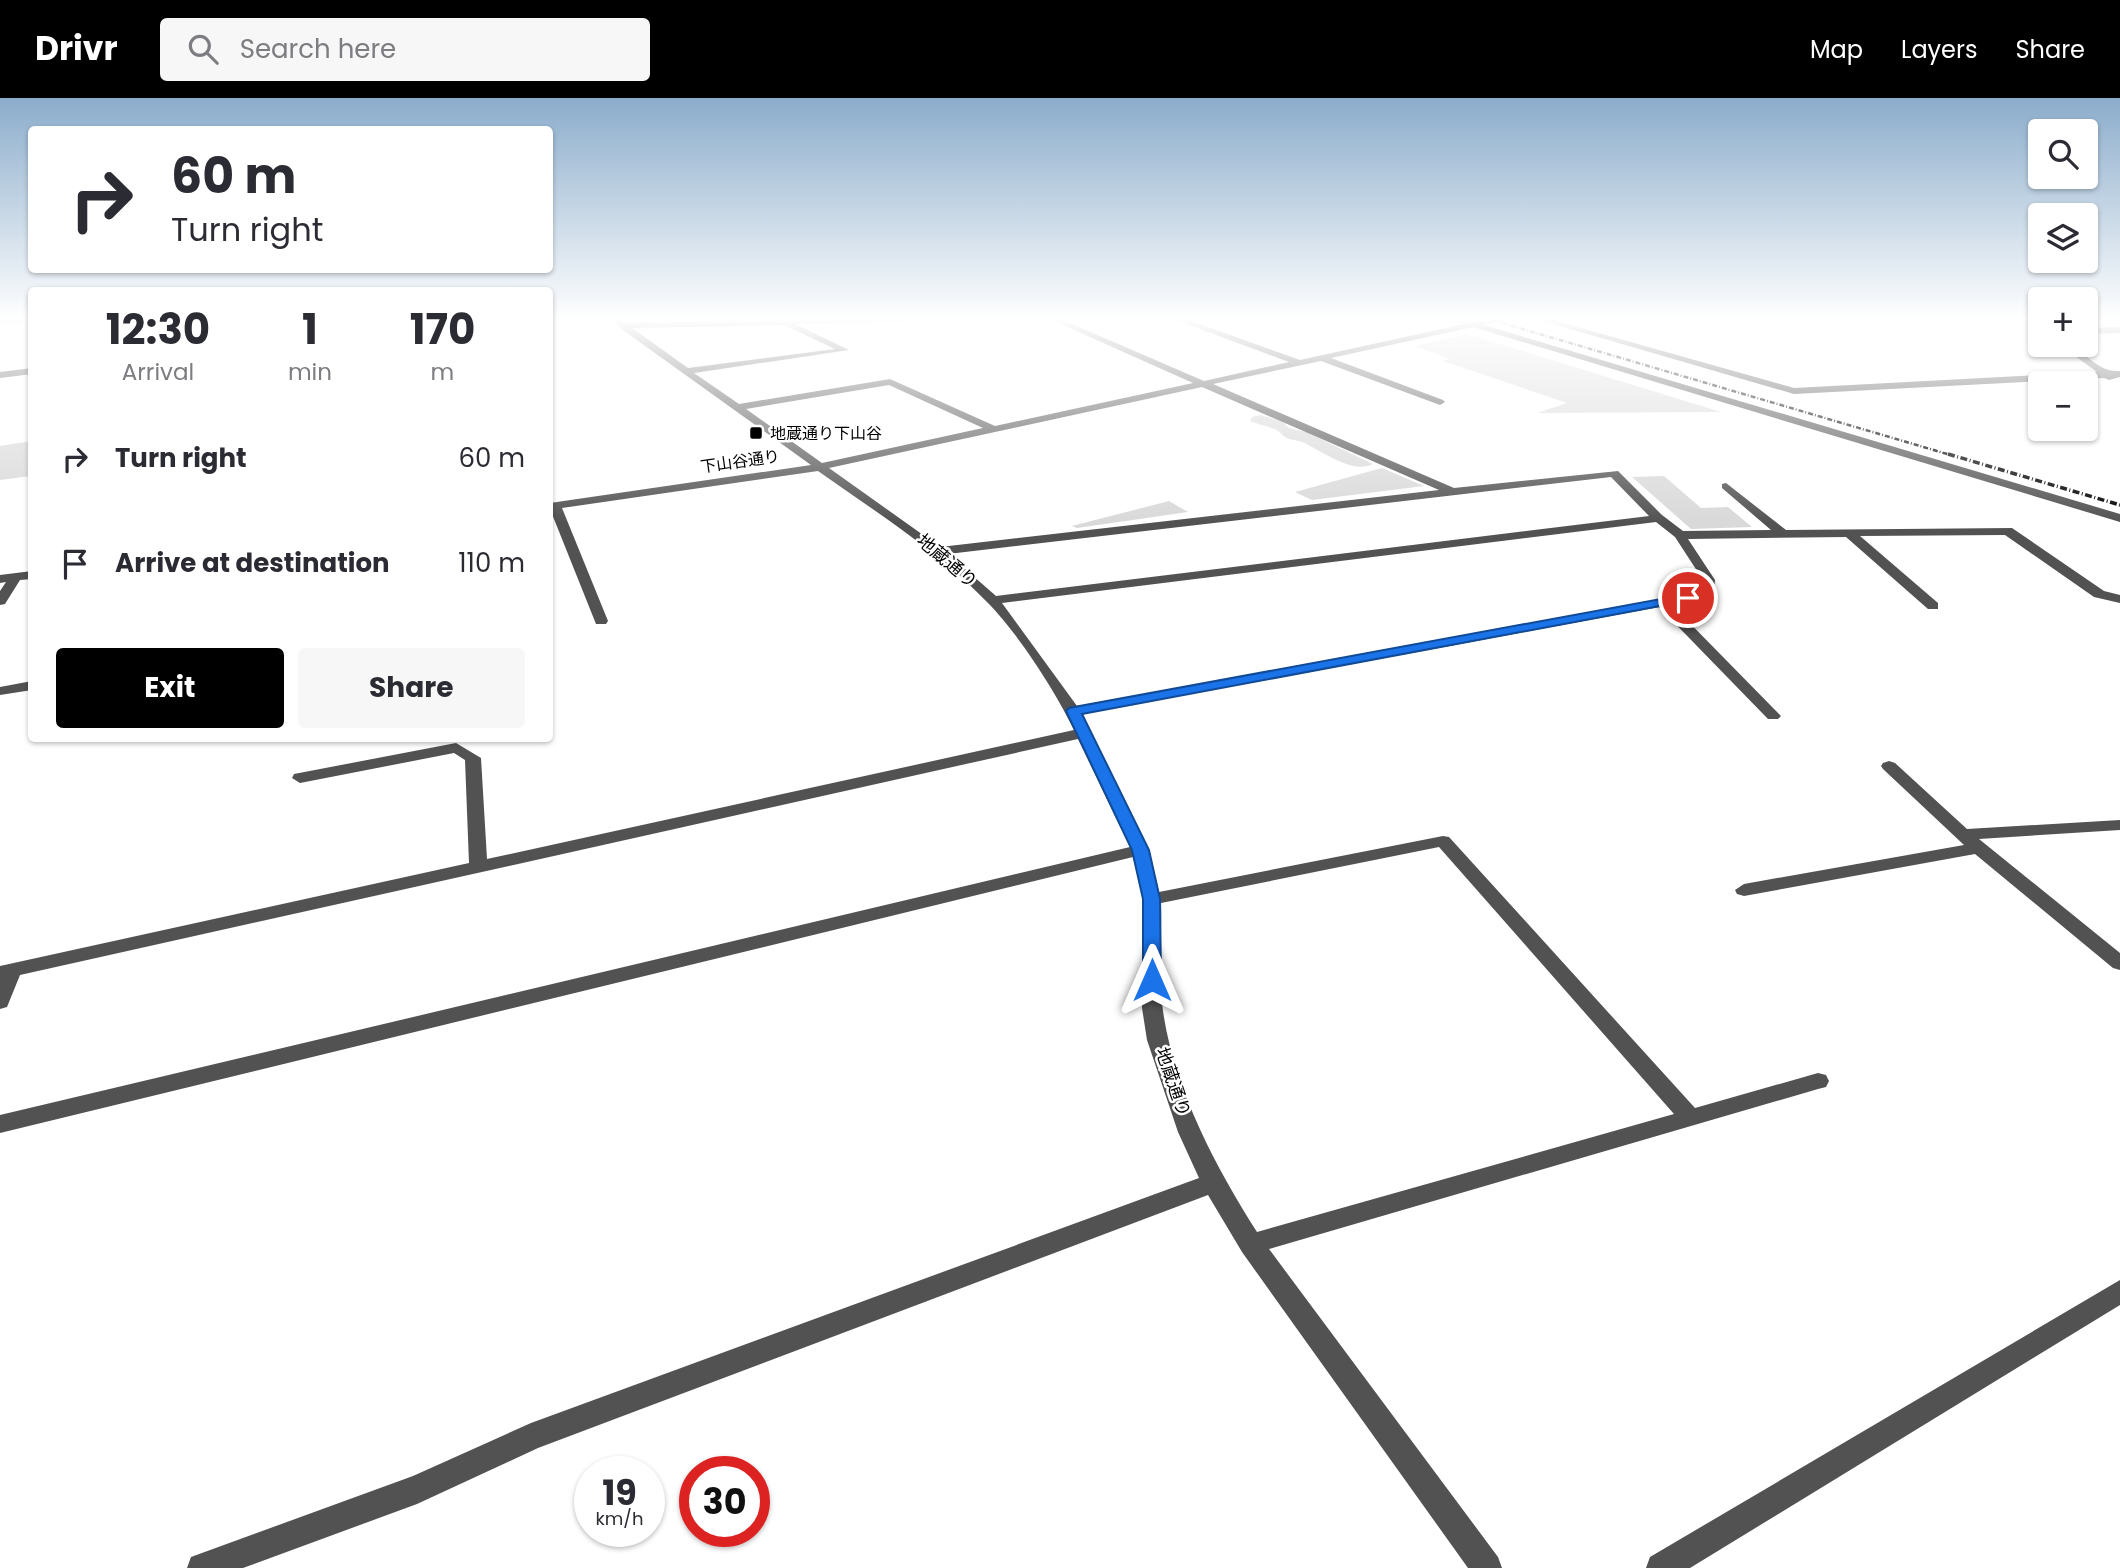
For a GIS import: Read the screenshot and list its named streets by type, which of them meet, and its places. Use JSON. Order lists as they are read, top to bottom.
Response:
{
  "streets": {
    "street": ["下山谷通り", "地蔵通り"]
  },
  "crossings": [
    ["下山谷通り", "地蔵通り"]
  ],
  "places": {
    "transit": ["地蔵通り下山谷"]
  },
  "page": {
    "header": "Drivr",
    "search": "Search here",
    "nav": ["Map", "Layers", "Share"],
    "map_buttons": ["+", "−"],
    "turn": ["60 m", "Turn right"],
    "eta": [
      "12:30",
      "Arrival",
      "1",
      "min",
      "170",
      "m"
    ],
    "list": [
      {
        "name": "Turn right",
        "value": "60 m"
      },
      {
        "name": "Arrive at destination",
        "value": "110 m"
      }
    ],
    "buttons": ["Exit", "Share"],
    "speed": "19 km/h",
    "limit": "30"
  }
}
